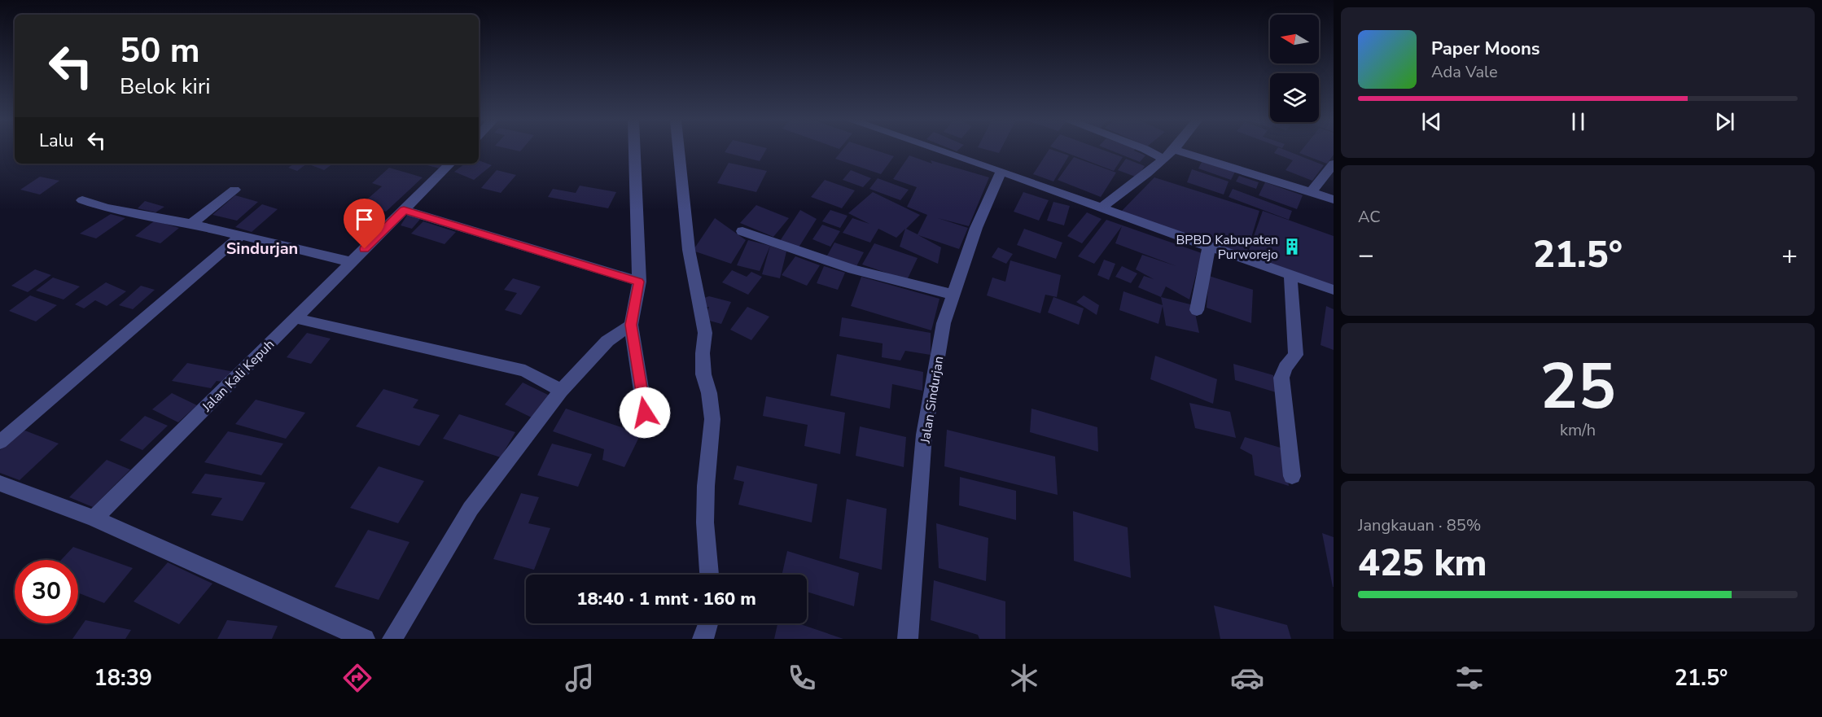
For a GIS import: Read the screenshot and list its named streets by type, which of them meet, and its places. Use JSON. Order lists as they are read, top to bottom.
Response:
{
  "streets": {
    "street": ["Jalan Kali Kepuh", "Jalan Sindurjan"]
  },
  "districts": ["Sindurjan"],
  "places": {
    "building": ["BPBD Kabupaten Purworejo"]
  },
  "north": "left",
  "page": {
    "turn": ["50 m", "Belok kiri"],
    "song": ["Paper Moons", "Ada Vale"],
    "then": "Lalu",
    "tile": [
      "AC",
      ["25", "km/h"],
      ["Jangkauan · 85%", "425 km"]
    ],
    "heat": ["−", "21.5°", "+"],
    "limit": "30",
    "trip": "18:40 · 1 mnt · 160 m",
    "tabs": ["18:39", "21.5°"]
  }
}
